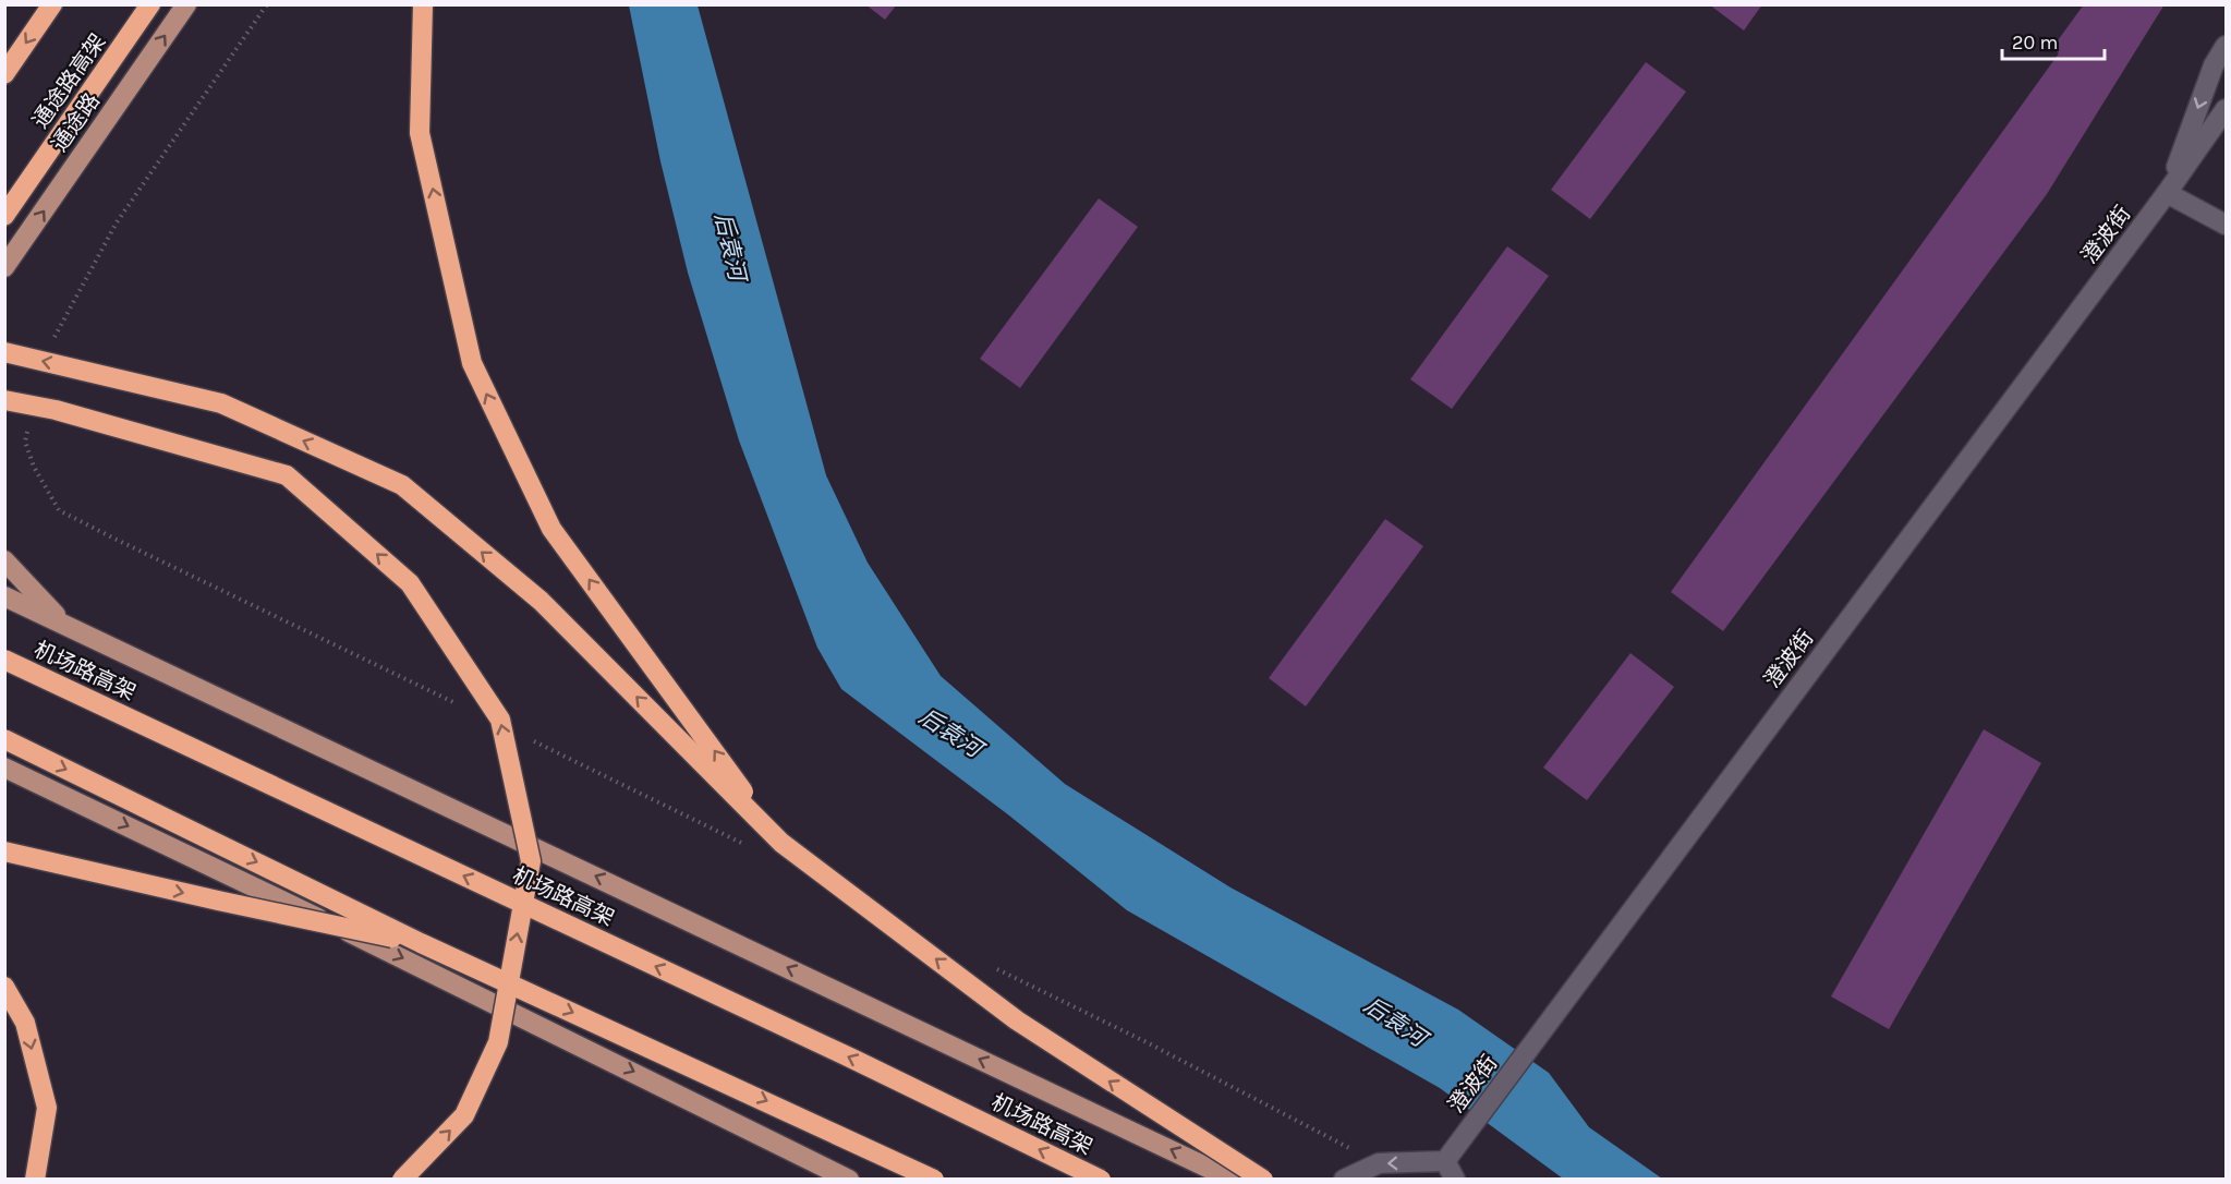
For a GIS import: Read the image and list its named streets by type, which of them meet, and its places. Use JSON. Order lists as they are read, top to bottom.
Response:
{
  "streets": {
    "highway": ["通途路高架", "机场路高架"],
    "main road": ["通途路"],
    "street": ["澄波街"]
  },
  "one_way": ["通途路"],
  "water": ["后袁河"],
  "scale_bar": "20 m"
}
